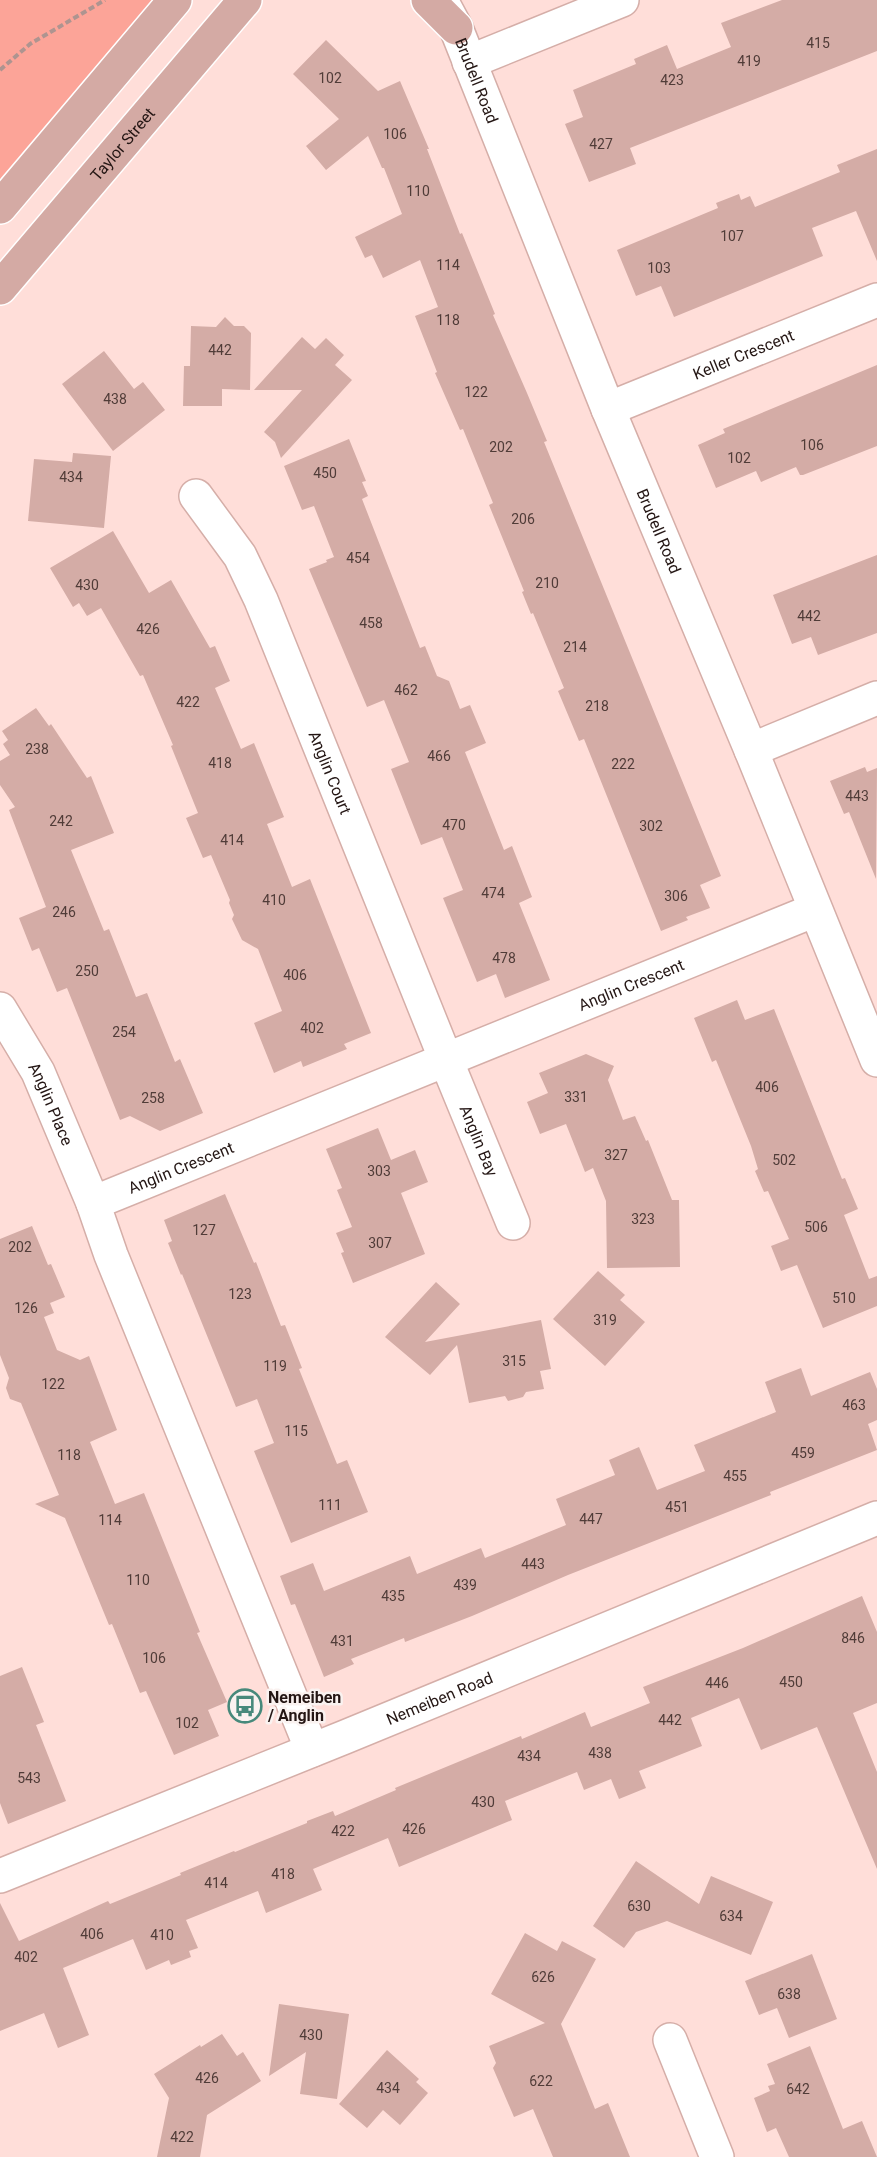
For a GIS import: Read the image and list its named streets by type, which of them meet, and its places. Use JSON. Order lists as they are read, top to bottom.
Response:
{
  "streets": {
    "main road": ["Taylor Street"],
    "street": [
      "Brudell Road",
      "Keller Crescent",
      "Anglin Court",
      "Anglin Crescent",
      "Anglin Place",
      "Anglin Bay",
      "Nemeiben Road"
    ]
  },
  "crossings": [
    ["Brudell Road", "Keller Crescent"],
    ["Brudell Road", "Anglin Crescent"],
    ["Anglin Court", "Anglin Crescent"],
    ["Anglin Court", "Anglin Bay"],
    ["Anglin Crescent", "Anglin Place"],
    ["Anglin Crescent", "Anglin Bay"]
  ],
  "places": {
    "bus stop": ["Nemeiben / Anglin"]
  },
  "house_numbers": [
    "415",
    "419",
    "102",
    "423",
    "106",
    "427",
    "110",
    "107",
    "114",
    "103",
    "118",
    "442",
    "122",
    "438",
    "106",
    "202",
    "102",
    "450",
    "434",
    "206",
    "454",
    "210",
    "430",
    "442",
    "458",
    "426",
    "214",
    "462",
    "422",
    "218",
    "238",
    "466",
    "418",
    "222",
    "443",
    "242",
    "470",
    "302",
    "414",
    "474",
    "306",
    "410",
    "246",
    "478",
    "250",
    "406",
    "402",
    "254",
    "406",
    "331",
    "258",
    "327",
    "502",
    "303",
    "323",
    "506",
    "127",
    "307",
    "202",
    "123",
    "510",
    "126",
    "319",
    "315",
    "119",
    "122",
    "463",
    "115",
    "459",
    "118",
    "455",
    "111",
    "451",
    "447",
    "114",
    "443",
    "110",
    "439",
    "435",
    "846",
    "431",
    "106",
    "450",
    "446",
    "442",
    "102",
    "438",
    "434",
    "543",
    "430",
    "426",
    "422",
    "418",
    "414",
    "630",
    "634",
    "406",
    "410",
    "402",
    "626",
    "638",
    "430",
    "426",
    "622",
    "434",
    "642",
    "422"
  ]
}
